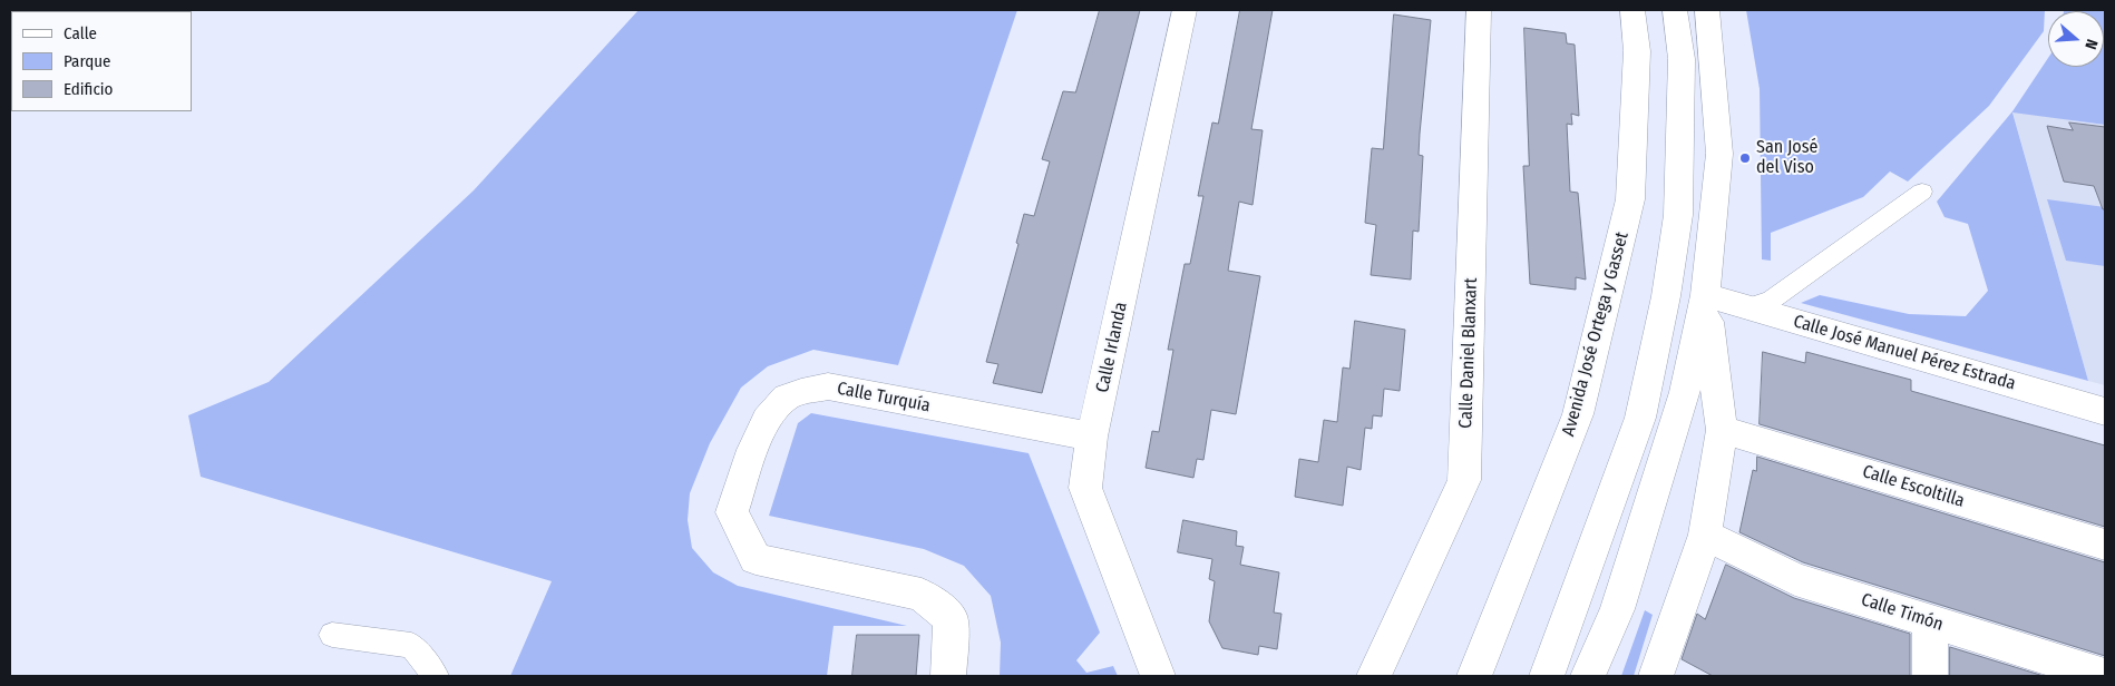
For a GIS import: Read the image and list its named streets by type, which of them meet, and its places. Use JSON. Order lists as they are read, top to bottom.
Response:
{
  "streets": {
    "street": [
      "Avenida José Ortega y Gasset",
      "Calle Irlanda",
      "Calle Daniel Blanxart",
      "Calle José Manuel Pérez Estrada",
      "Calle Turquía",
      "Calle Escoltilla",
      "Calle Timón"
    ]
  },
  "crossings": [
    ["Calle Irlanda", "Calle Turquía"]
  ],
  "places": ["San José del Viso"],
  "legend": ["Calle", "Parque", "Edificio"],
  "north": "right"
}
